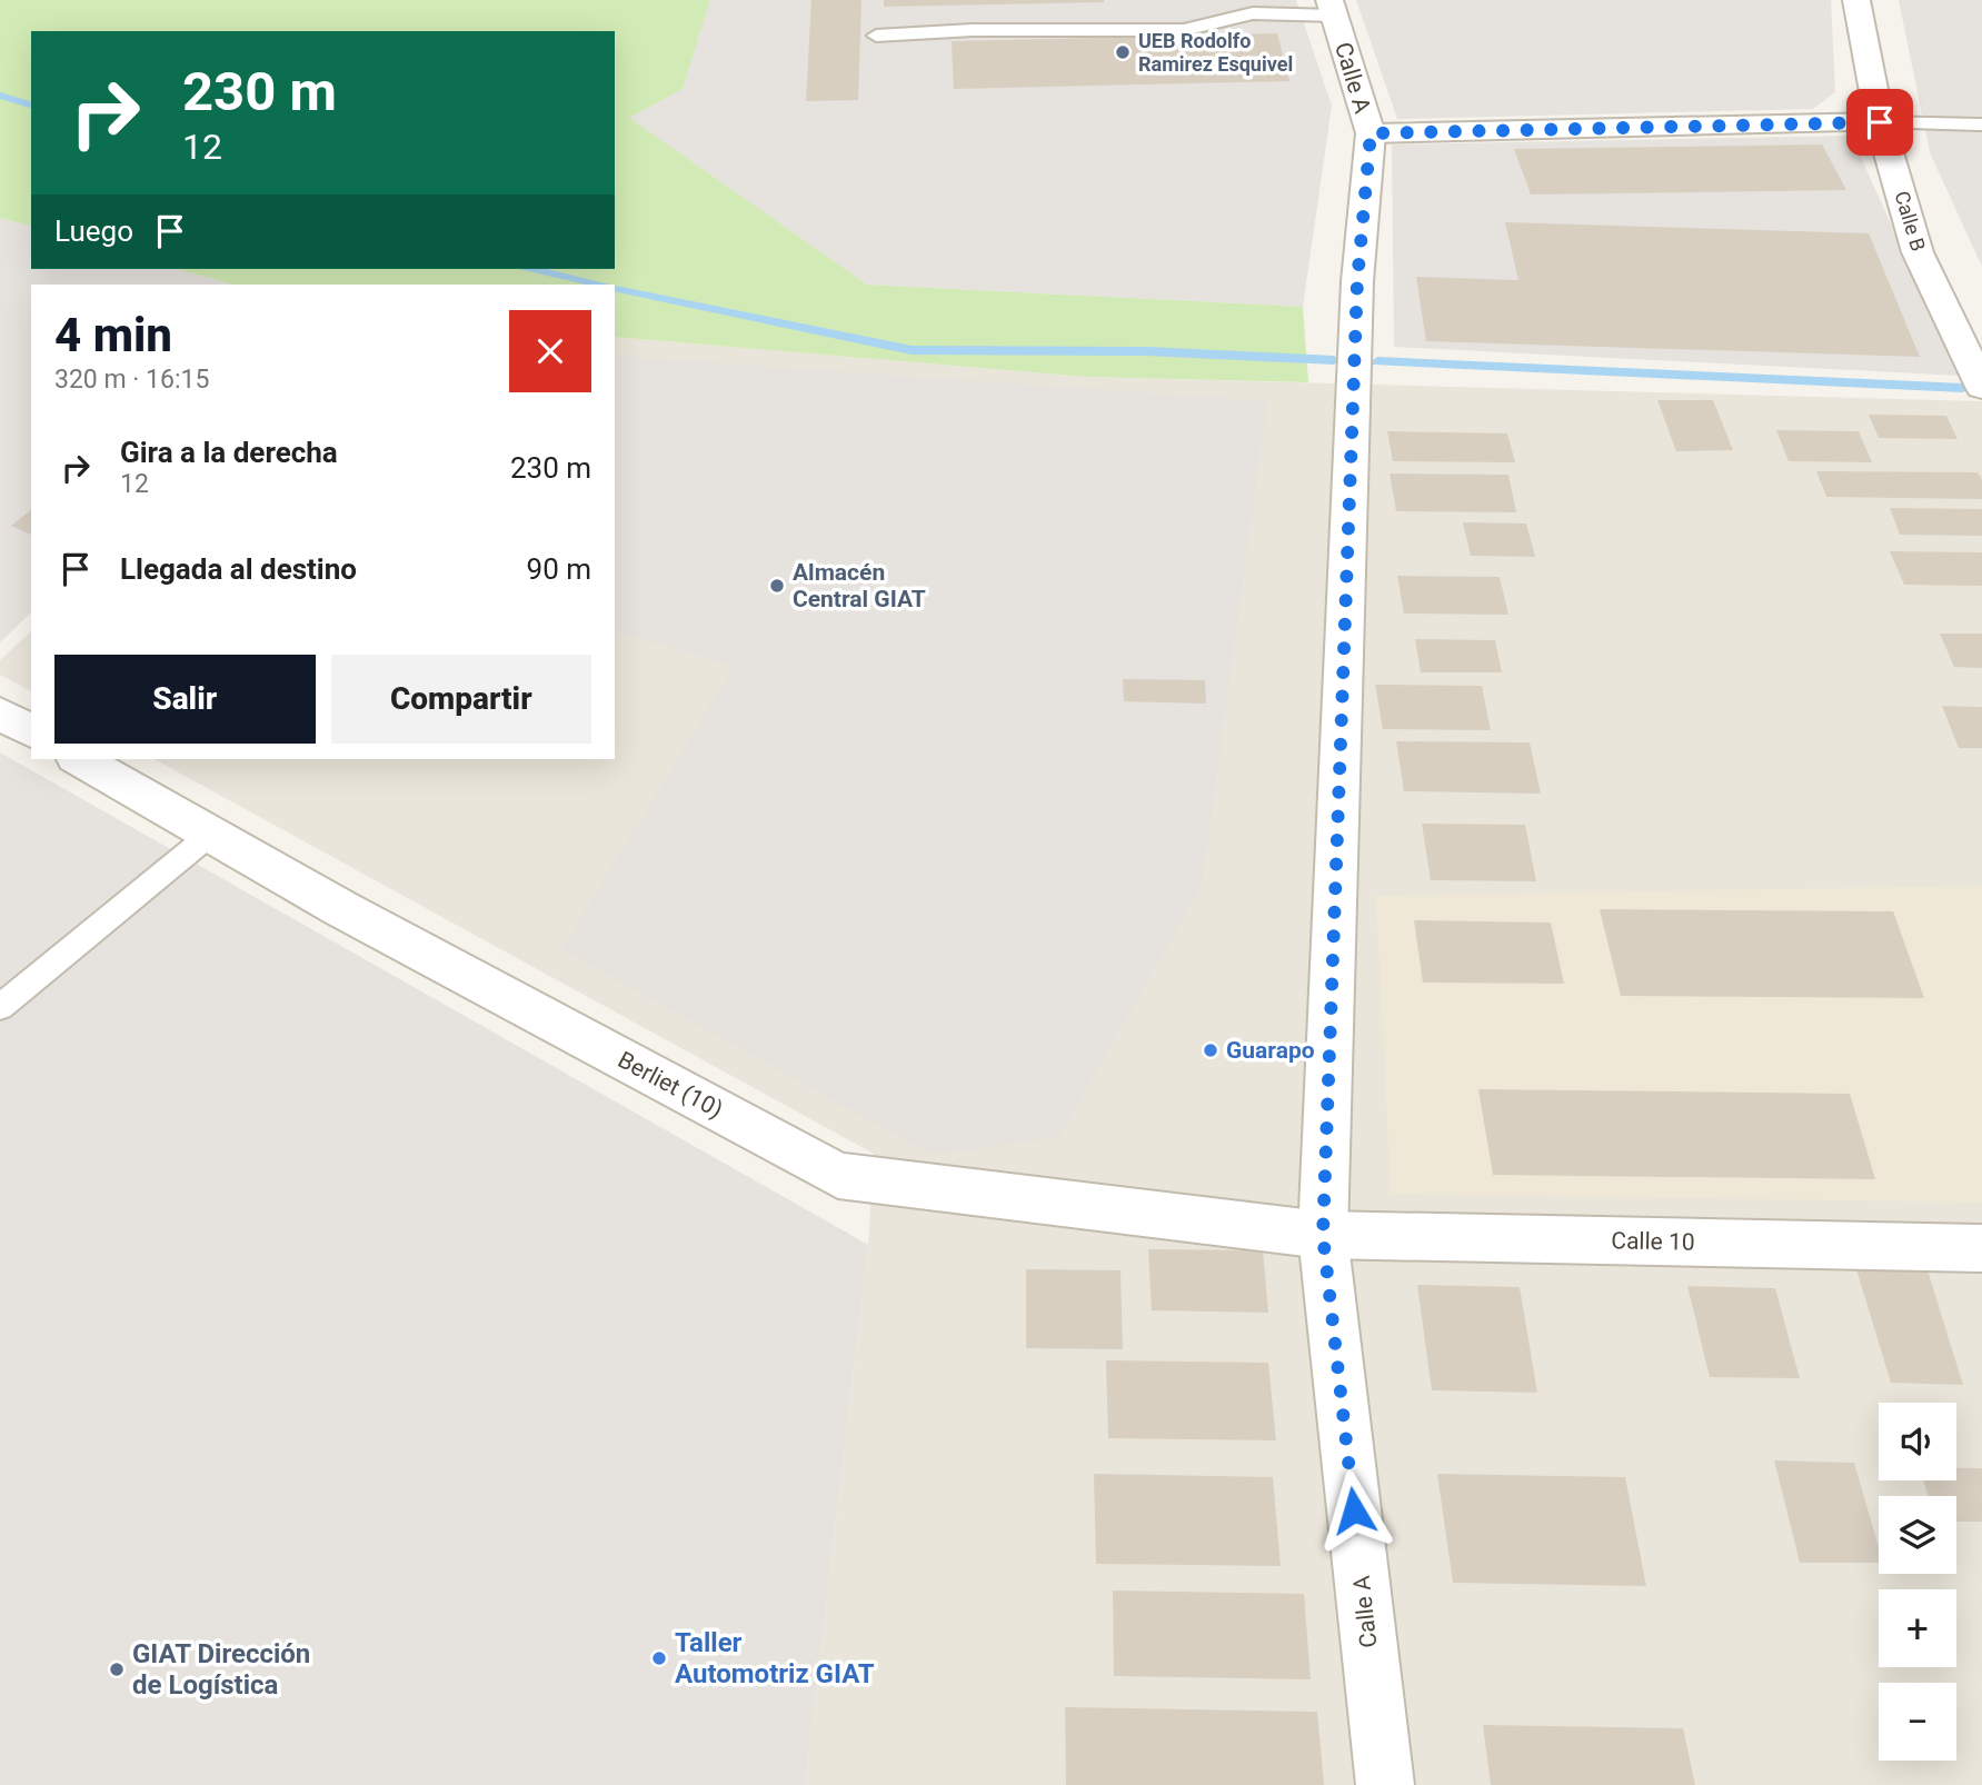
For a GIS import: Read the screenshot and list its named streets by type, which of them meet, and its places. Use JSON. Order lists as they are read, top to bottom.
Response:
{
  "streets": {
    "street": [
      "Calle A",
      "Calle B",
      "Berliet (10)",
      "Calle 10"
    ]
  },
  "crossings": [
    ["Calle A", "Berliet (10)"],
    ["Calle A", "Calle 10"],
    ["Berliet (10)", "Calle 10"]
  ],
  "places": [
    "UEB Rodolfo Ramirez Esquivel",
    "Almacén Central GIAT",
    "Guarapo",
    "Taller Automotriz GIAT",
    "GIAT Dirección de Logística"
  ],
  "page": {
    "turn": ["230 m", "12"],
    "then": "Luego",
    "heading": ["4 min", "320 m · 16:15"],
    "list": [
      {
        "name": "Gira a la derecha",
        "note": "12",
        "value": "230 m"
      },
      {
        "name": "Llegada al destino",
        "value": "90 m"
      }
    ],
    "buttons": ["Salir", "Compartir"],
    "map_buttons": ["+", "−"]
  }
}
